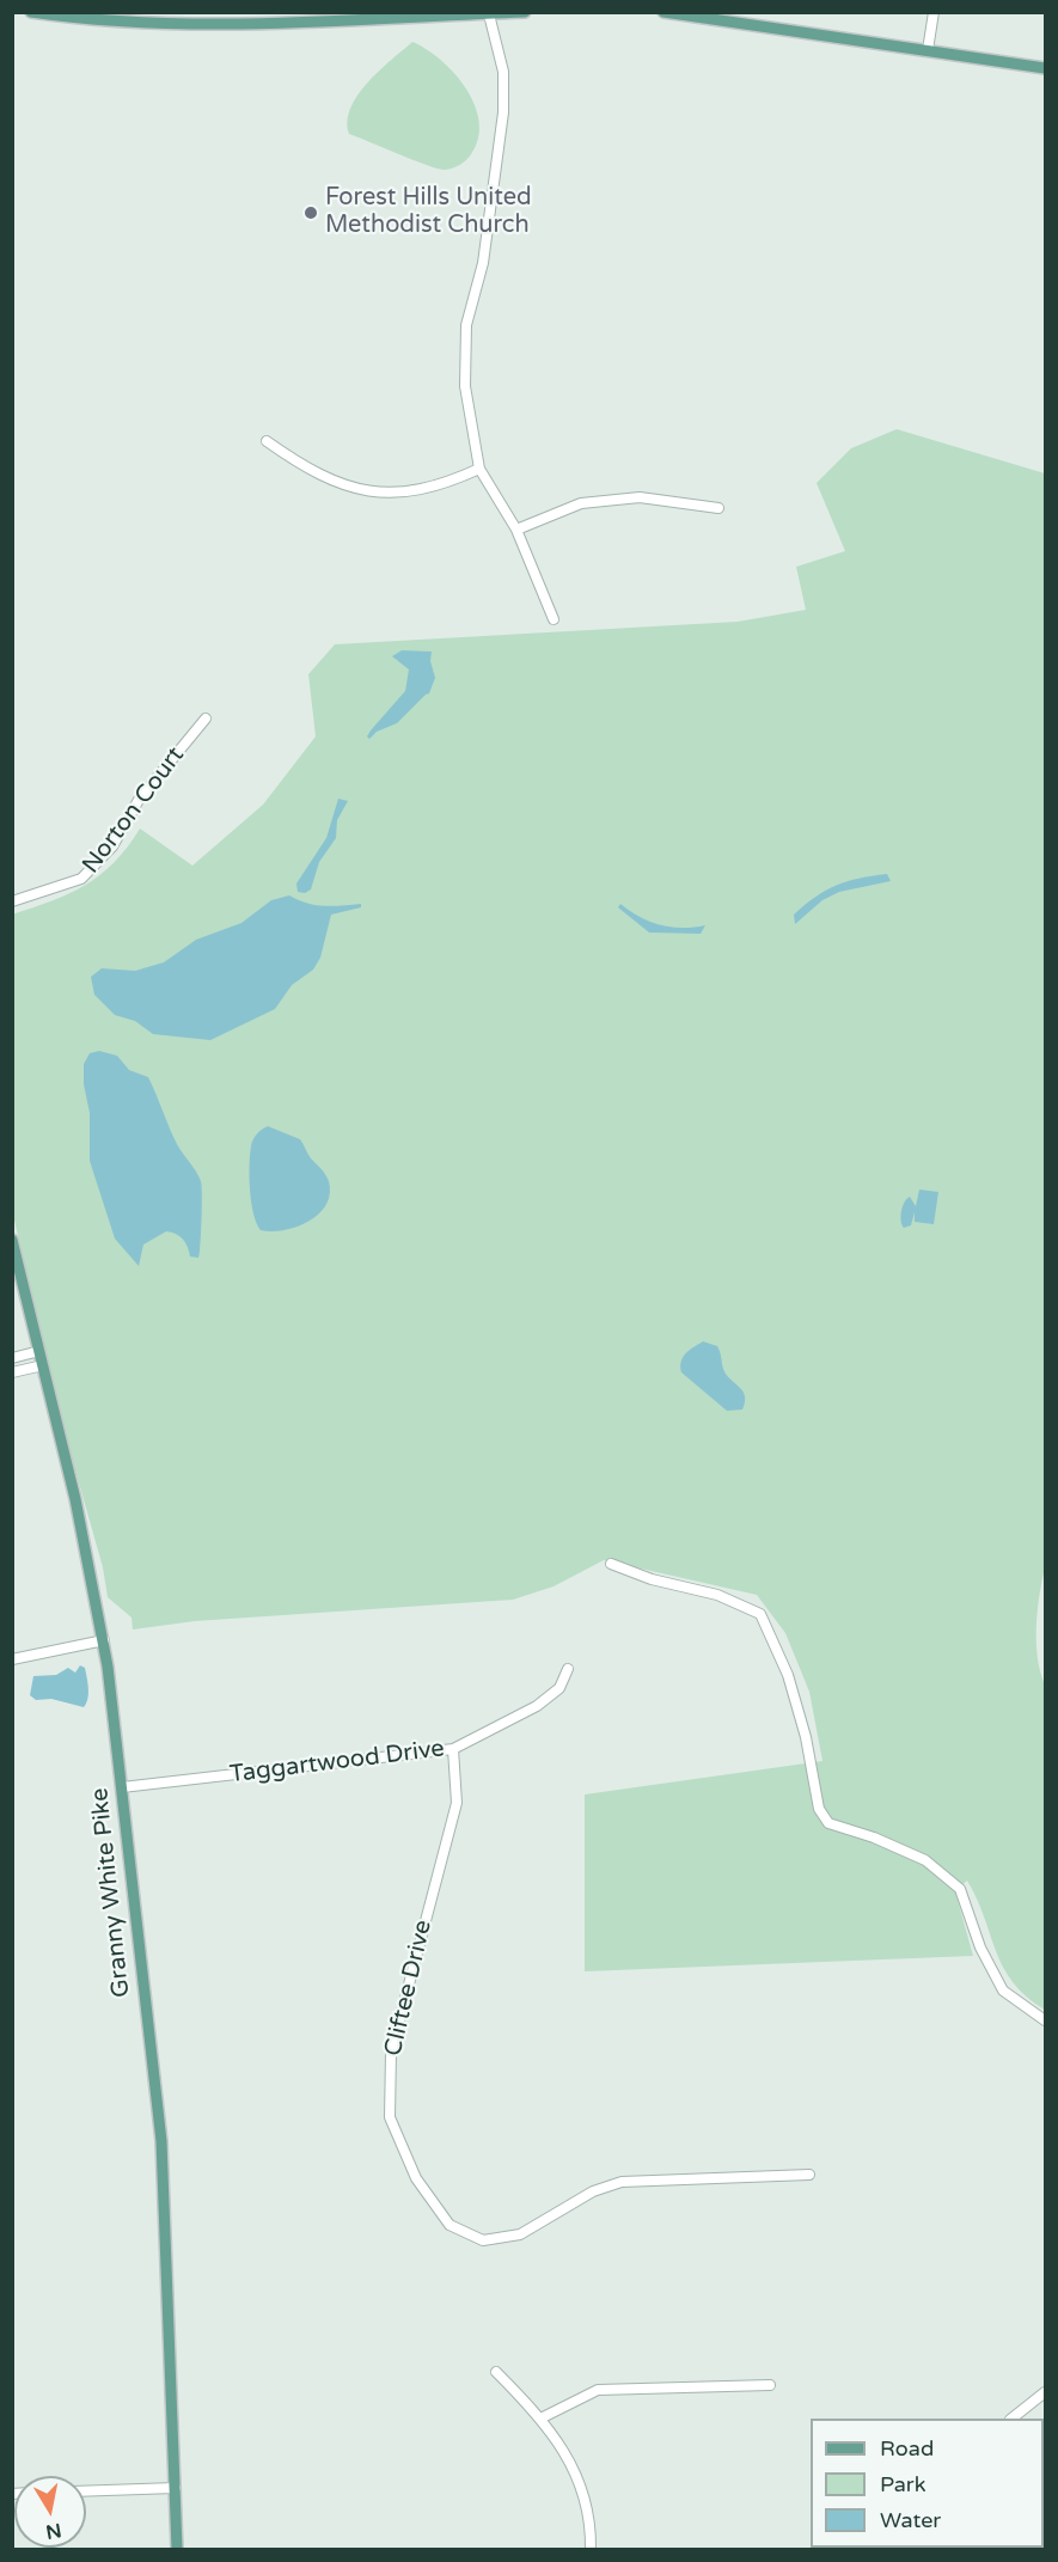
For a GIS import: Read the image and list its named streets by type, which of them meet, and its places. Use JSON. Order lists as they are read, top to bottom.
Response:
{
  "streets": {
    "main road": ["Granny White Pike"],
    "street": ["Norton Court", "Taggartwood Drive", "Cliftee Drive"]
  },
  "crossings": [
    ["Taggartwood Drive", "Granny White Pike"],
    ["Taggartwood Drive", "Cliftee Drive"]
  ],
  "places": ["Forest Hills United Methodist Church"],
  "legend": ["Road", "Park", "Water"],
  "north": "bottom"
}
